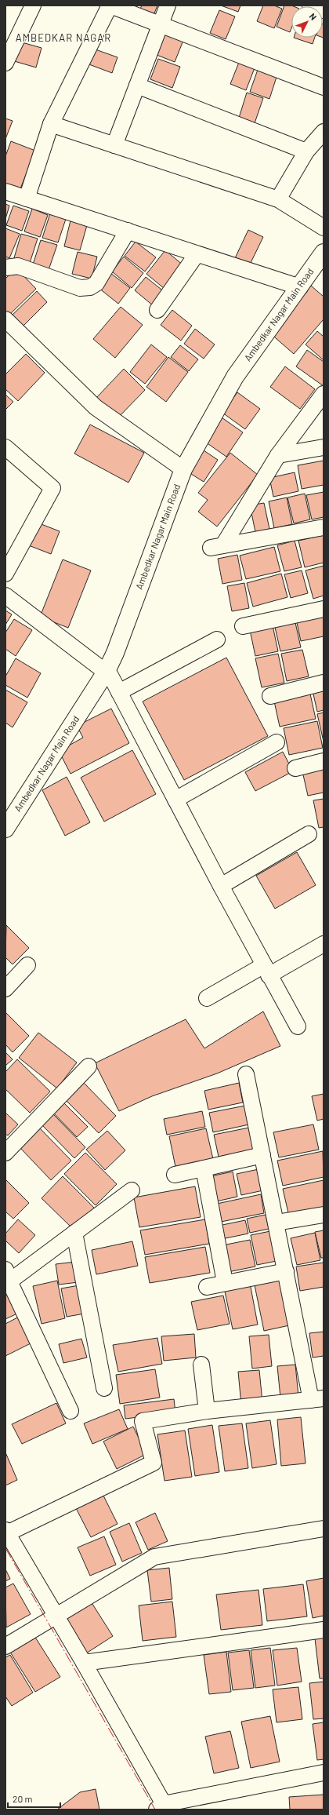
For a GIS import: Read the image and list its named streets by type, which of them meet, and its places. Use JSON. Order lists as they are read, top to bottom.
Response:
{
  "streets": {
    "street": ["Ambedkar Nagar Main Road"]
  },
  "districts": ["AMBEDKAR NAGAR"],
  "scale_bar": "20 m",
  "north": "top right"
}
